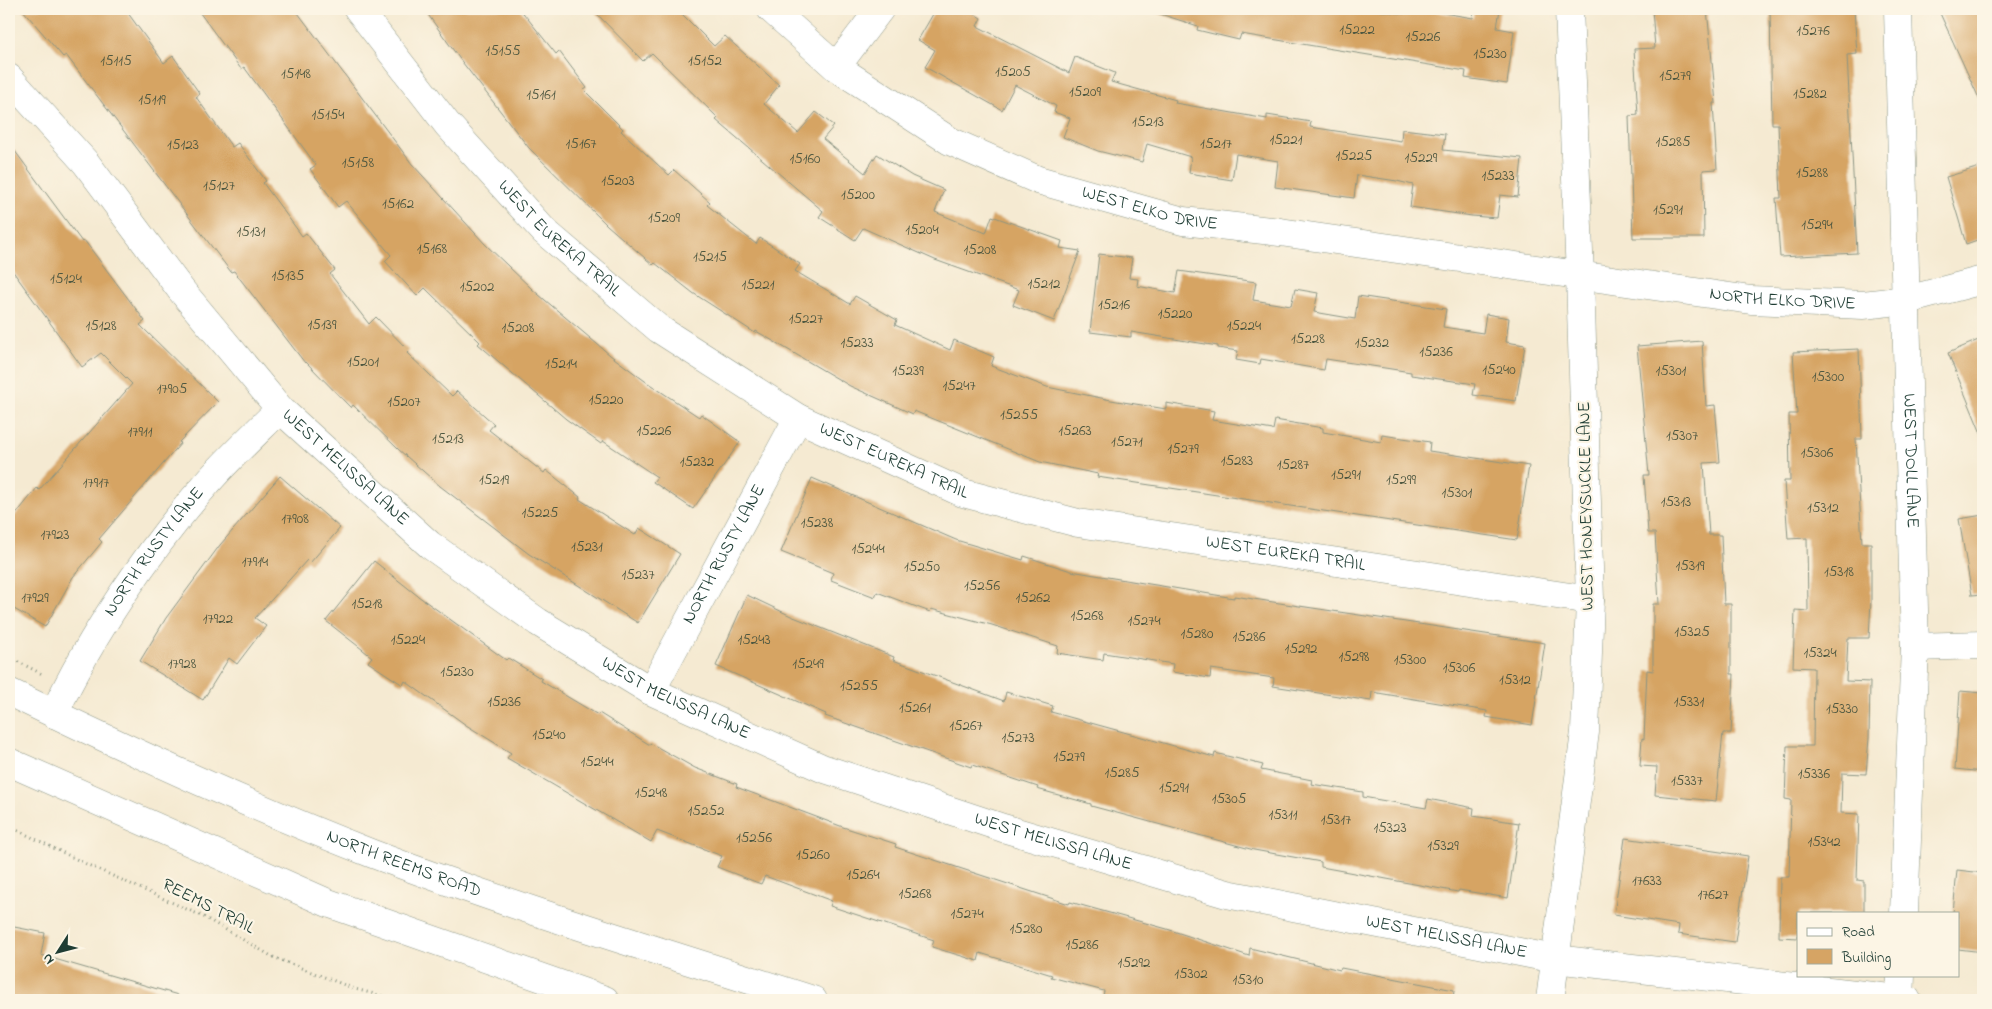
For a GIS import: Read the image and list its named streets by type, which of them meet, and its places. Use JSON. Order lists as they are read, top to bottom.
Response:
{
  "streets": {
    "street": [
      "WEST ELKO DRIVE",
      "WEST EUREKA TRAIL",
      "NORTH ELKO DRIVE",
      "WEST DOLL LANE",
      "WEST MELISSA LANE",
      "WEST HONEYSUCKLE LANE",
      "NORTH RUSTY LANE",
      "NORTH REEMS ROAD"
    ],
    "path": ["REEMS TRAIL"]
  },
  "crossings": [
    ["WEST ELKO DRIVE", "NORTH ELKO DRIVE"],
    ["WEST ELKO DRIVE", "WEST HONEYSUCKLE LANE"],
    ["WEST EUREKA TRAIL", "WEST HONEYSUCKLE LANE"],
    ["WEST EUREKA TRAIL", "NORTH RUSTY LANE"],
    ["NORTH ELKO DRIVE", "WEST DOLL LANE"],
    ["NORTH ELKO DRIVE", "WEST HONEYSUCKLE LANE"],
    ["WEST MELISSA LANE", "WEST HONEYSUCKLE LANE"],
    ["WEST MELISSA LANE", "NORTH RUSTY LANE"],
    ["NORTH RUSTY LANE", "NORTH REEMS ROAD"]
  ],
  "house_numbers": [
    "15222",
    "15276",
    "15226",
    "15155",
    "15230",
    "15115",
    "15152",
    "15205",
    "15148",
    "15279",
    "15209",
    "15282",
    "15161",
    "15119",
    "15154",
    "15213",
    "15221",
    "15285",
    "15167",
    "15217",
    "15123",
    "15225",
    "15229",
    "15160",
    "15158",
    "15288",
    "15233",
    "15203",
    "15127",
    "15200",
    "15162",
    "15291",
    "15209",
    "15294",
    "15204",
    "15131",
    "15168",
    "15208",
    "15215",
    "15135",
    "15124",
    "15212",
    "15221",
    "15202",
    "15216",
    "15220",
    "15227",
    "15139",
    "15128",
    "15224",
    "15208",
    "15228",
    "15233",
    "15232",
    "15236",
    "15201",
    "15214",
    "15240",
    "15239",
    "15301",
    "15300",
    "15247",
    "17905",
    "15220",
    "15207",
    "15255",
    "15226",
    "15263",
    "17911",
    "15307",
    "15213",
    "15271",
    "15279",
    "15306",
    "15283",
    "15232",
    "15287",
    "15291",
    "15219",
    "15299",
    "17917",
    "15301",
    "15313",
    "15312",
    "15225",
    "17908",
    "15238",
    "17923",
    "15231",
    "15244",
    "17914",
    "15319",
    "15250",
    "15318",
    "15237",
    "15256",
    "17929",
    "15262",
    "15218",
    "15268",
    "17922",
    "15274",
    "15325",
    "15280",
    "15286",
    "15224",
    "15243",
    "15292",
    "15324",
    "15298",
    "15300",
    "17928",
    "15249",
    "15306",
    "15230",
    "15312",
    "15255",
    "15236",
    "15331",
    "15261",
    "15330",
    "15267",
    "15240",
    "15273",
    "15279",
    "15244",
    "15285",
    "15336",
    "15337",
    "15291",
    "15248",
    "15305",
    "15252",
    "15311",
    "15317",
    "15323",
    "15256",
    "15342",
    "15329",
    "15260",
    "15264",
    "17633",
    "15268",
    "17627",
    "15274",
    "15280",
    "15286",
    "15292",
    "15302",
    "15310"
  ],
  "legend": ["Road", "Building"],
  "north": "bottom left"
}
